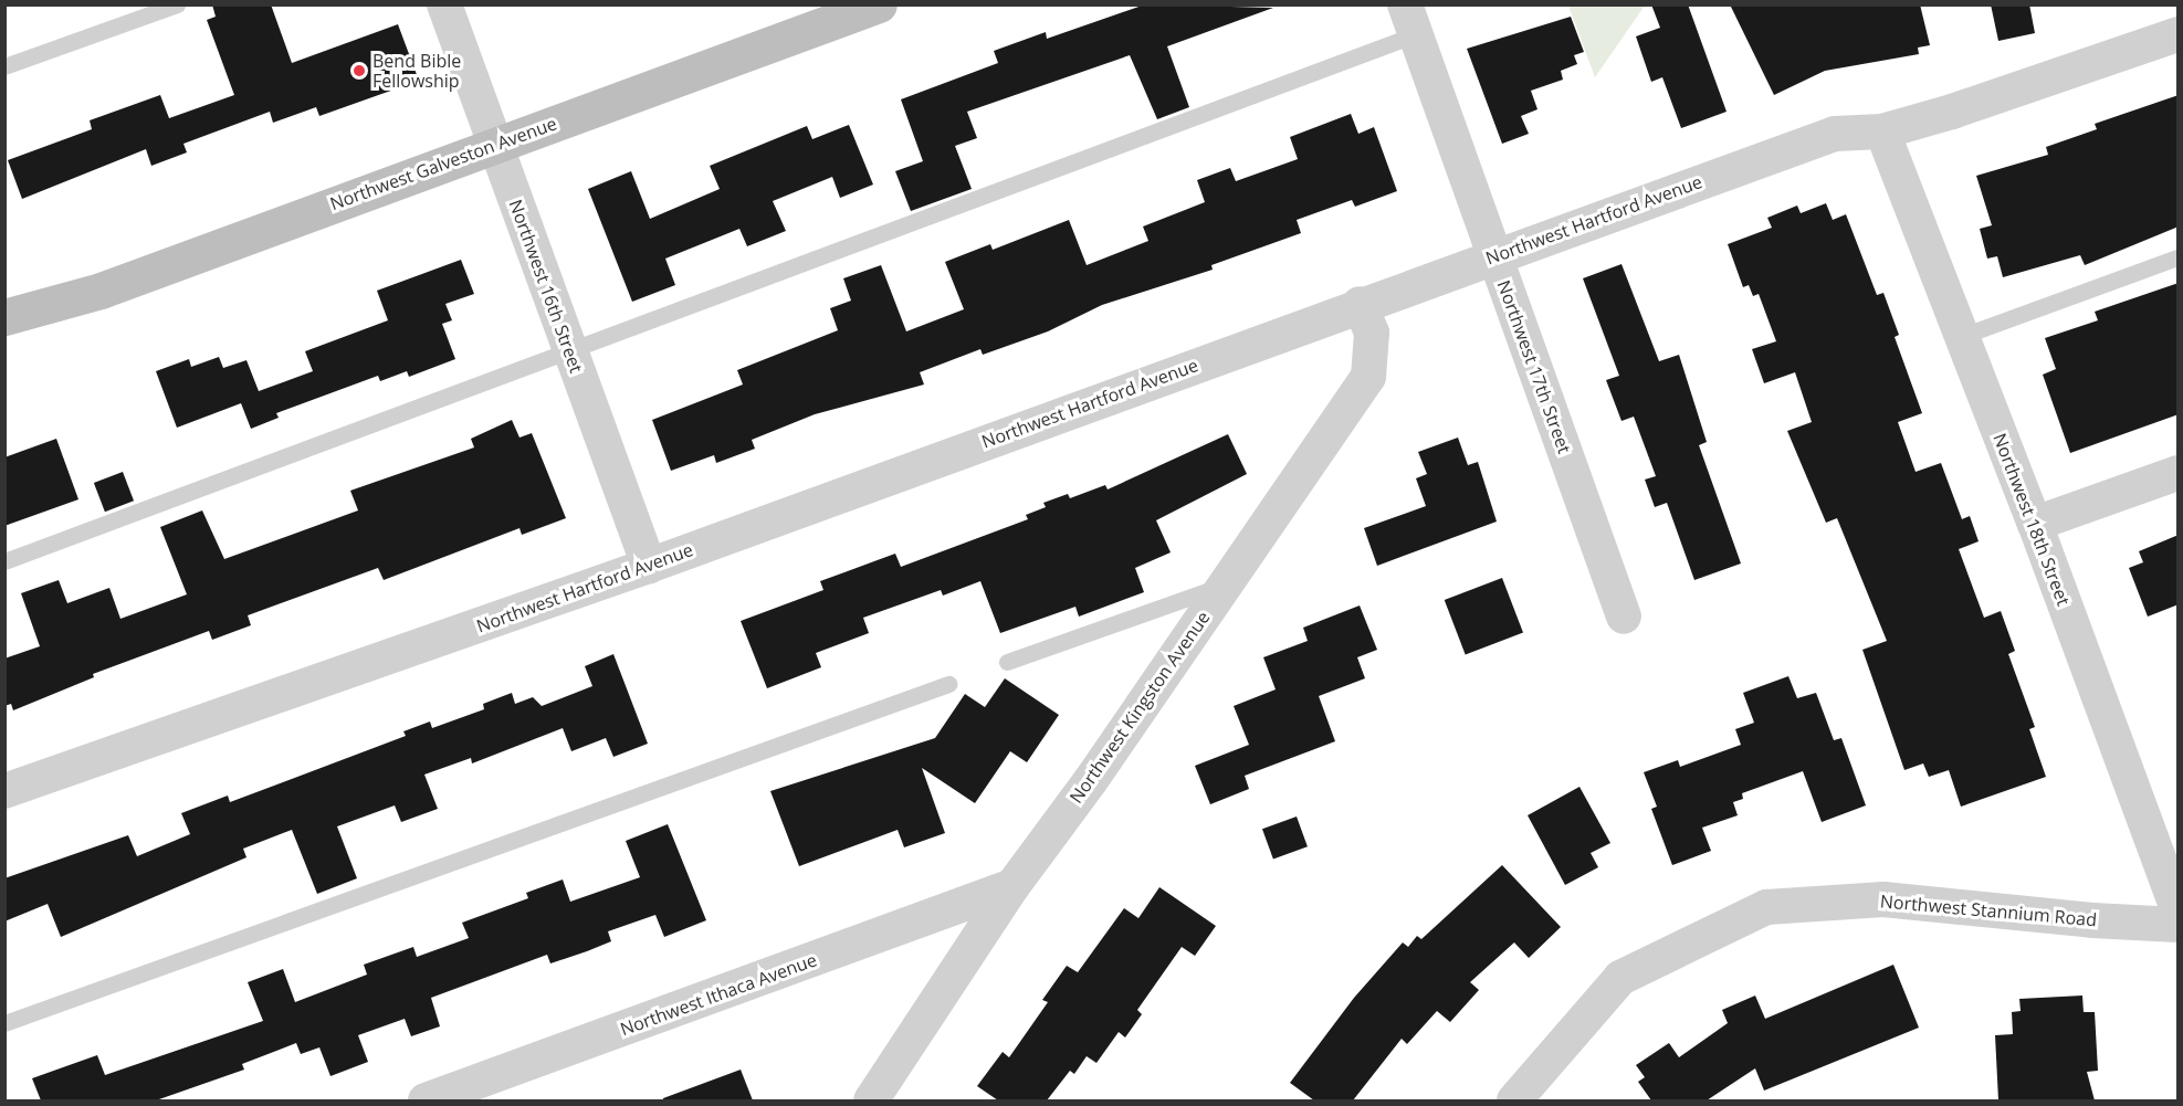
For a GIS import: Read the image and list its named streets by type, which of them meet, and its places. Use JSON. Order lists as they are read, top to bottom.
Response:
{
  "streets": {
    "street": [
      "Northwest Galveston Avenue",
      "Northwest Hartford Avenue",
      "Northwest 16th Street",
      "Northwest 17th Street",
      "Northwest 18th Street",
      "Northwest Kingston Avenue",
      "Northwest Stannium Road",
      "Northwest Ithaca Avenue"
    ]
  },
  "crossings": [
    ["Northwest Galveston Avenue", "Northwest 16th Street"],
    ["Northwest Hartford Avenue", "Northwest 16th Street"],
    ["Northwest Hartford Avenue", "Northwest 17th Street"],
    ["Northwest Hartford Avenue", "Northwest 18th Street"],
    ["Northwest Hartford Avenue", "Northwest Kingston Avenue"],
    ["Northwest Kingston Avenue", "Northwest Ithaca Avenue"]
  ],
  "places": ["Bend Bible Fellowship"]
}
